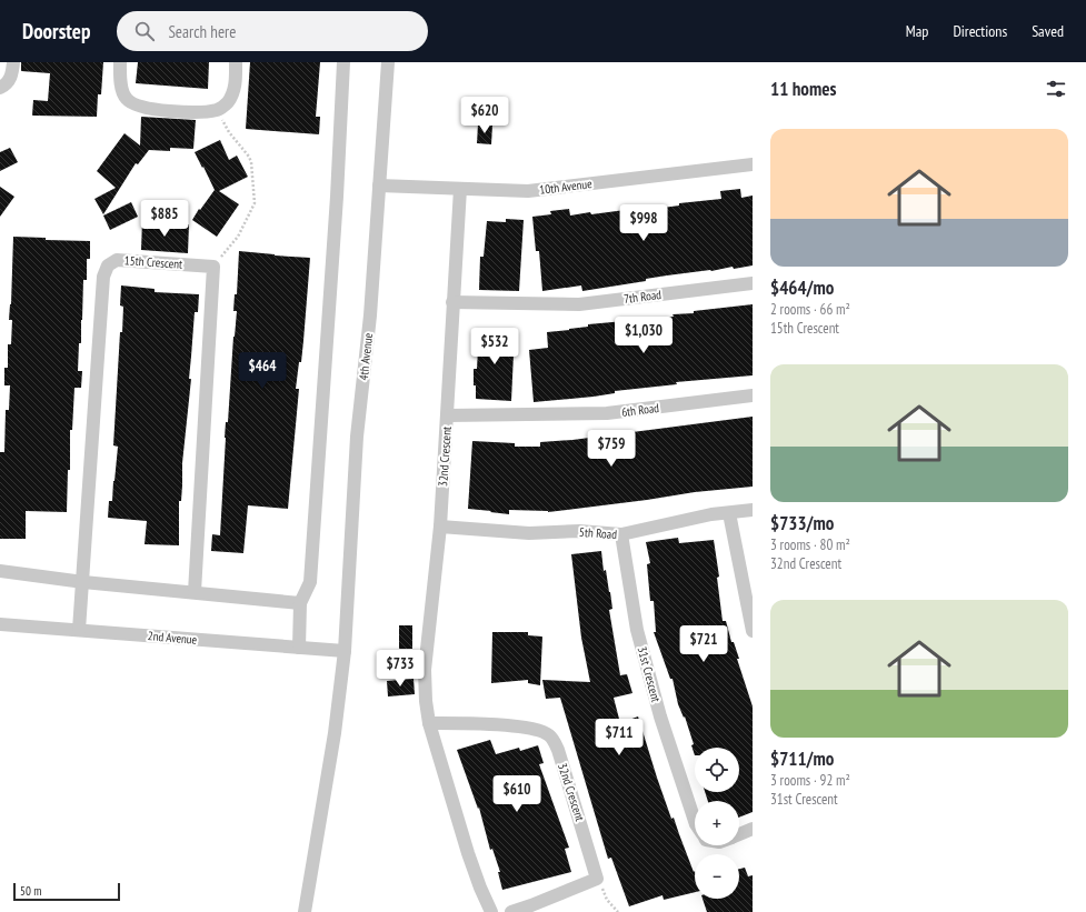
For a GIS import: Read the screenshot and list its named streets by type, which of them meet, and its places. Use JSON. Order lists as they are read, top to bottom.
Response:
{
  "streets": {
    "street": [
      "10th Avenue",
      "15th Crescent",
      "7th Road",
      "4th Avenue",
      "6th Road",
      "32nd Crescent",
      "5th Road",
      "2nd Avenue",
      "31st Crescent"
    ]
  },
  "crossings": [
    ["10th Avenue", "4th Avenue"],
    ["10th Avenue", "32nd Crescent"],
    ["15th Crescent", "2nd Avenue"],
    ["7th Road", "32nd Crescent"],
    ["4th Avenue", "2nd Avenue"],
    ["6th Road", "32nd Crescent"],
    ["32nd Crescent", "5th Road"],
    ["5th Road", "31st Crescent"]
  ],
  "scale_bar": "50 m",
  "page": {
    "header": "Doorstep",
    "search": "Search here",
    "nav": ["Map", "Directions", "Saved"],
    "heading": "11 homes",
    "price": [
      "$620",
      "$885",
      "$998",
      "$1,030",
      "$532",
      "$464",
      "$759",
      "$721",
      "$733",
      "$711",
      "$610"
    ],
    "list": [
      {
        "name": "$464/mo",
        "note": "2 rooms · 66 m² · 15th Crescent"
      },
      {
        "name": "$733/mo",
        "note": "3 rooms · 80 m² · 32nd Crescent"
      },
      {
        "name": "$711/mo",
        "note": "3 rooms · 92 m² · 31st Crescent"
      }
    ],
    "map_buttons": ["+", "−"],
    "scale": "50 m"
  }
}
